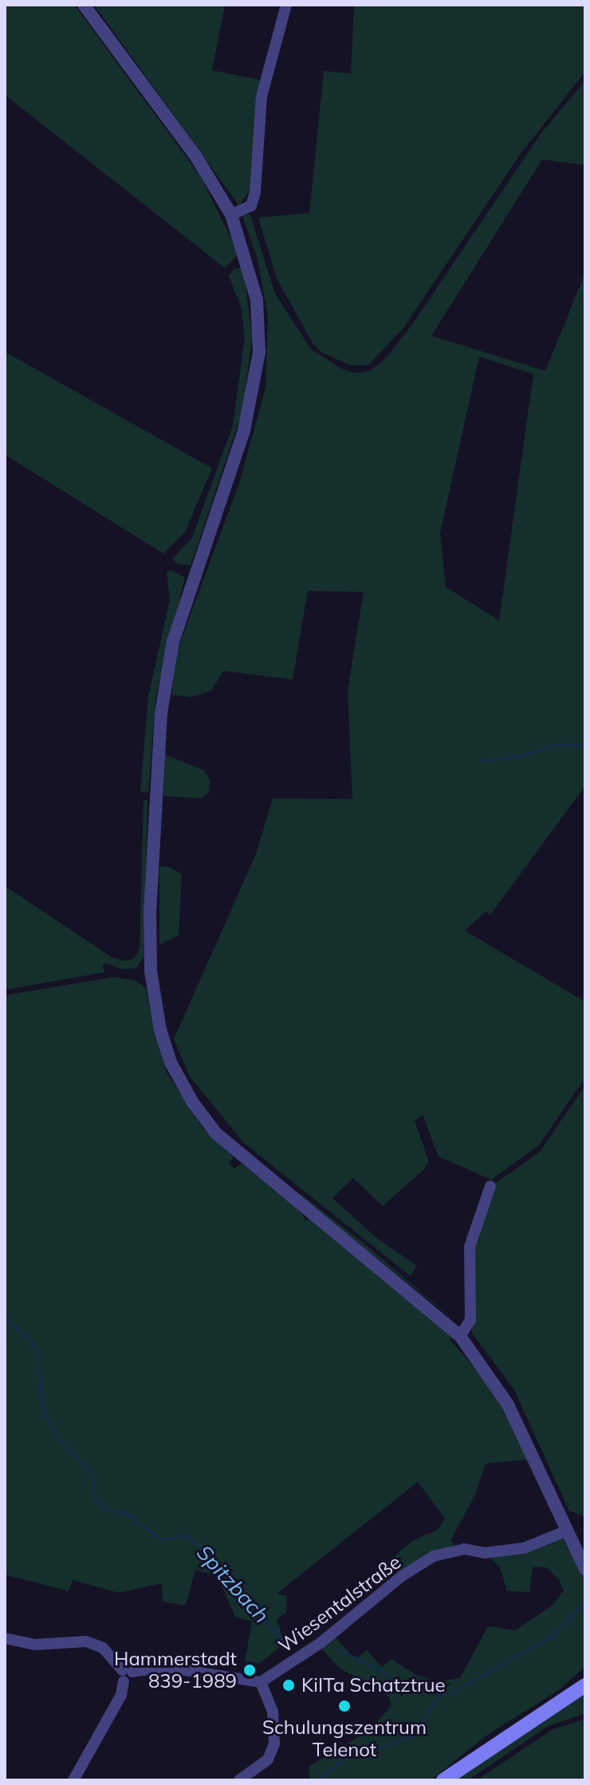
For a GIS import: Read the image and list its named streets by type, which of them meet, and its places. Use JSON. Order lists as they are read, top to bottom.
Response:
{
  "streets": {
    "street": ["Wiesentalstraße"]
  },
  "water": ["Spitzbach"],
  "places": ["Hammerstadt 839-1989", "KiITa Schatztrue", "Schulungszentrum Telenot"]
}
